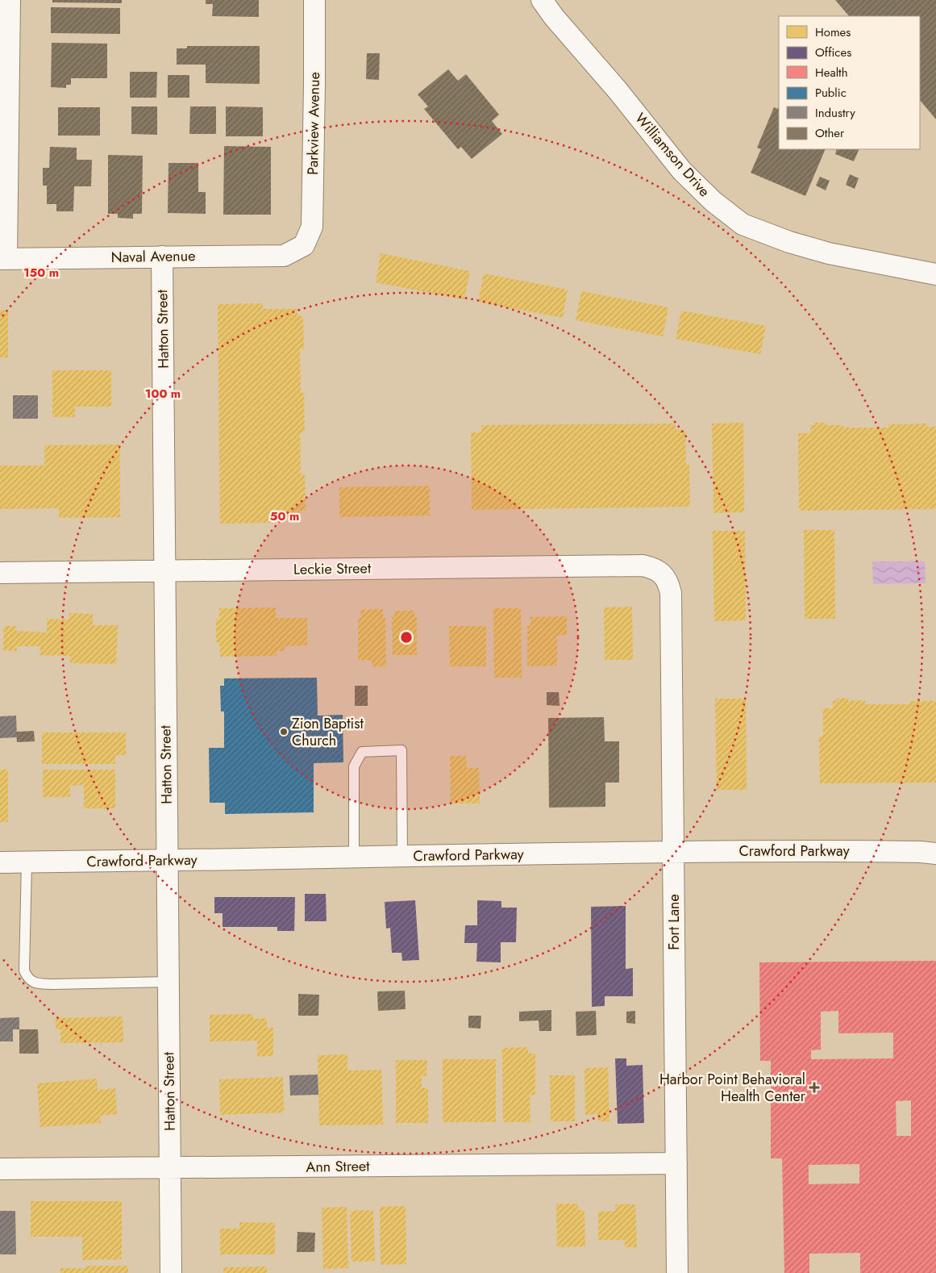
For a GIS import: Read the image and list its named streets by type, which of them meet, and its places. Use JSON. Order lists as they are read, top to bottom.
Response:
{
  "streets": {
    "street": [
      "Parkview Avenue",
      "Williamson Drive",
      "Naval Avenue",
      "Hatton Street",
      "Leckie Street",
      "Crawford Parkway",
      "Fort Lane",
      "Ann Street"
    ]
  },
  "crossings": [
    ["Parkview Avenue", "Naval Avenue"],
    ["Naval Avenue", "Hatton Street"],
    ["Hatton Street", "Leckie Street"],
    ["Hatton Street", "Crawford Parkway"],
    ["Hatton Street", "Ann Street"],
    ["Leckie Street", "Fort Lane"],
    ["Crawford Parkway", "Fort Lane"],
    ["Fort Lane", "Ann Street"]
  ],
  "places": {
    "other": ["Zion Baptist Church"],
    "health": ["Harbor Point Behavioral Health Center"]
  },
  "legend": [
    "Homes",
    "Offices",
    "Health",
    "Public",
    "Industry",
    "Other"
  ],
  "rings": ["150 m", "100 m", "50 m"]
}
